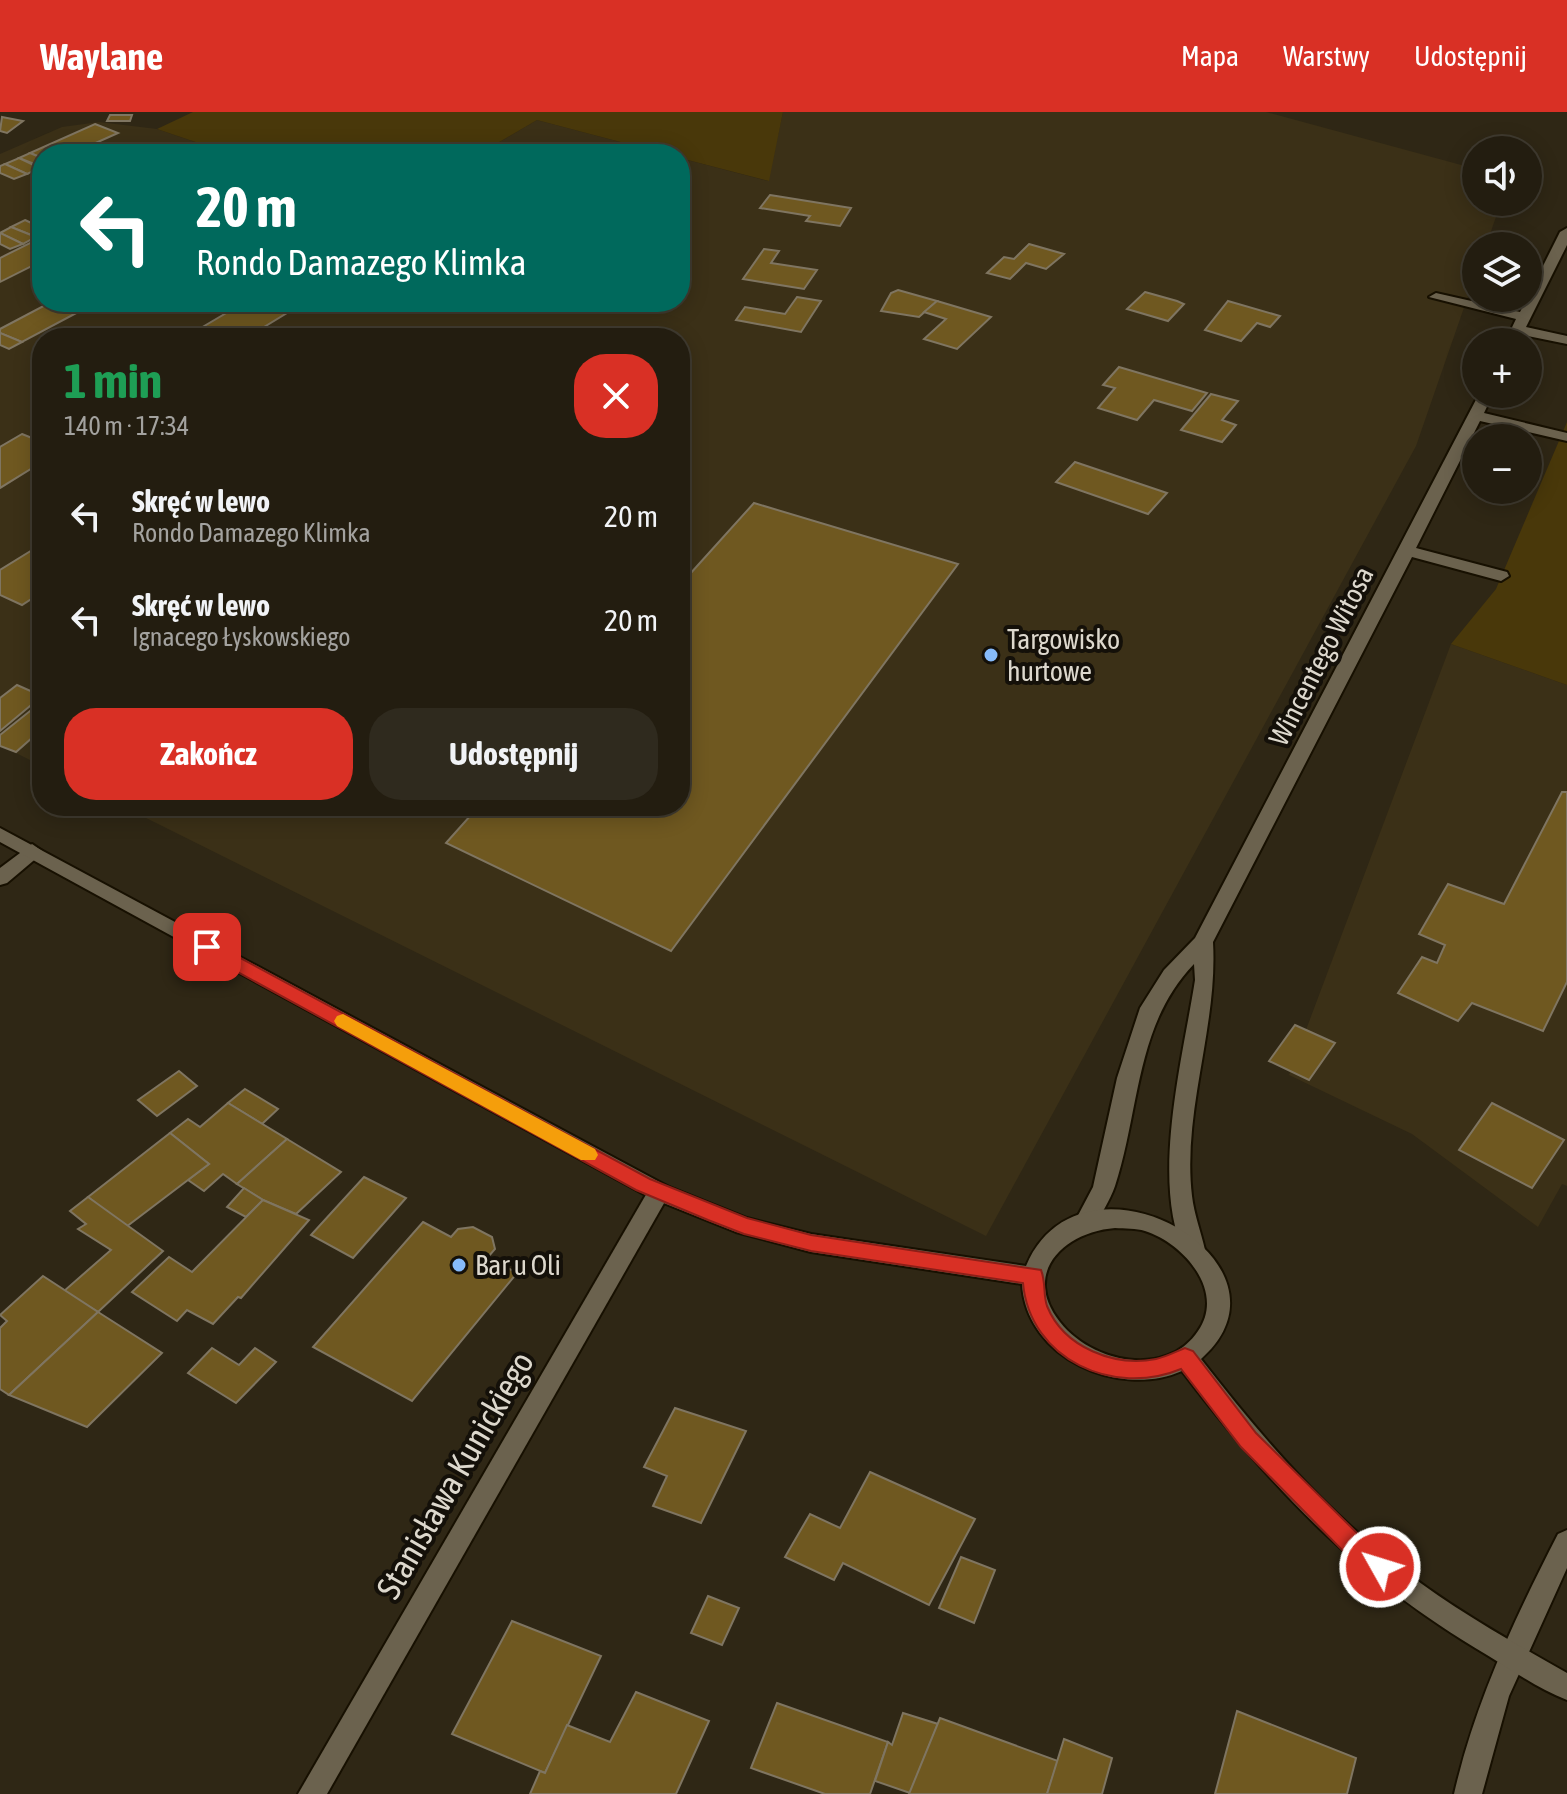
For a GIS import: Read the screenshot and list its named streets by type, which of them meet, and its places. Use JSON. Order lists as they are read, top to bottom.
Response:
{
  "streets": {
    "street": ["Wincentego Witosa", "Stanisława Kunickiego"]
  },
  "places": ["Targowisko hurtowe", "Bar u Oli"],
  "page": {
    "header": "Waylane",
    "nav": ["Mapa", "Warstwy", "Udostępnij"],
    "map_buttons": ["+", "−"],
    "turn": ["20 m", "Rondo Damazego Klimka"],
    "heading": ["1 min", "140 m · 17:34"],
    "list": [
      {
        "name": "Skręć w lewo",
        "note": "Rondo Damazego Klimka",
        "value": "20 m"
      },
      {
        "name": "Skręć w lewo",
        "note": "Ignacego Łyskowskiego",
        "value": "20 m"
      }
    ],
    "buttons": ["Zakończ", "Udostępnij"]
  }
}
